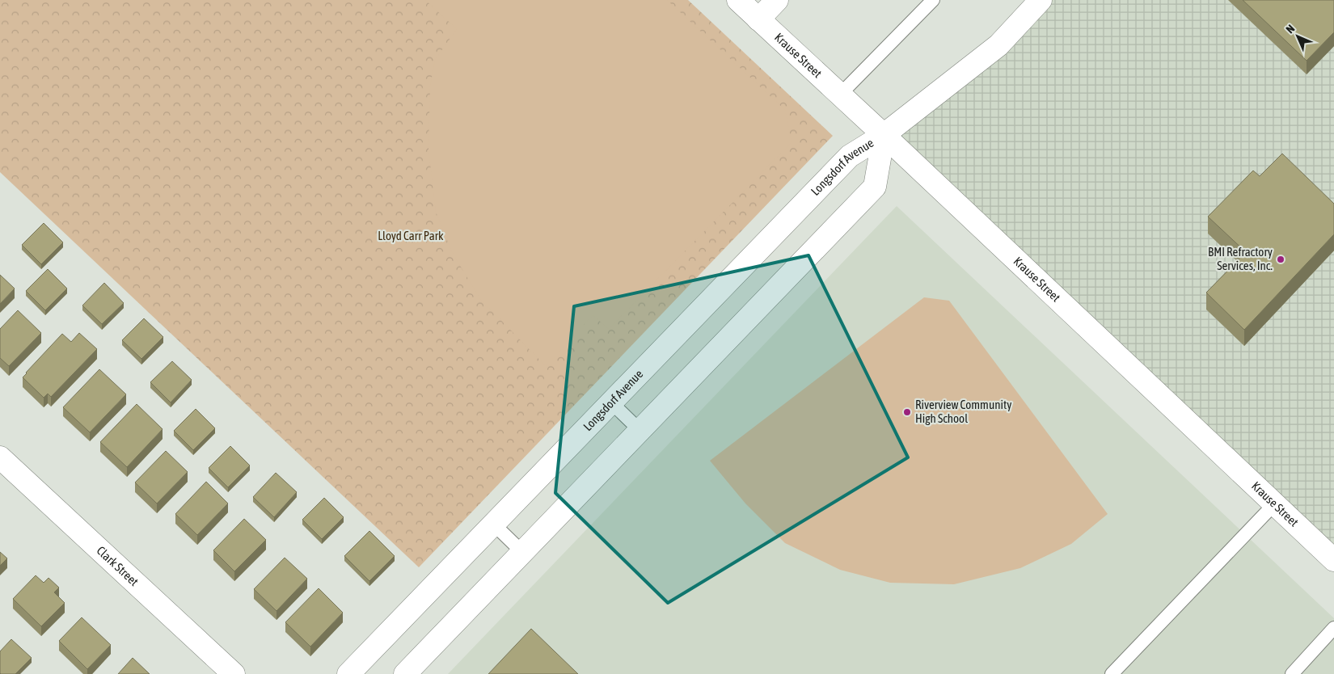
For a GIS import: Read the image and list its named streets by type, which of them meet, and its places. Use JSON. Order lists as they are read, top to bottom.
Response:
{
  "streets": {
    "street": ["Krause Street", "Longsdorf Avenue", "Clark Street"]
  },
  "crossings": [
    ["Krause Street", "Longsdorf Avenue"]
  ],
  "parks": ["Lloyd Carr Park"],
  "places": ["BMI Refractory Services, Inc.", "Riverview Community High School"],
  "north": "top left"
}
